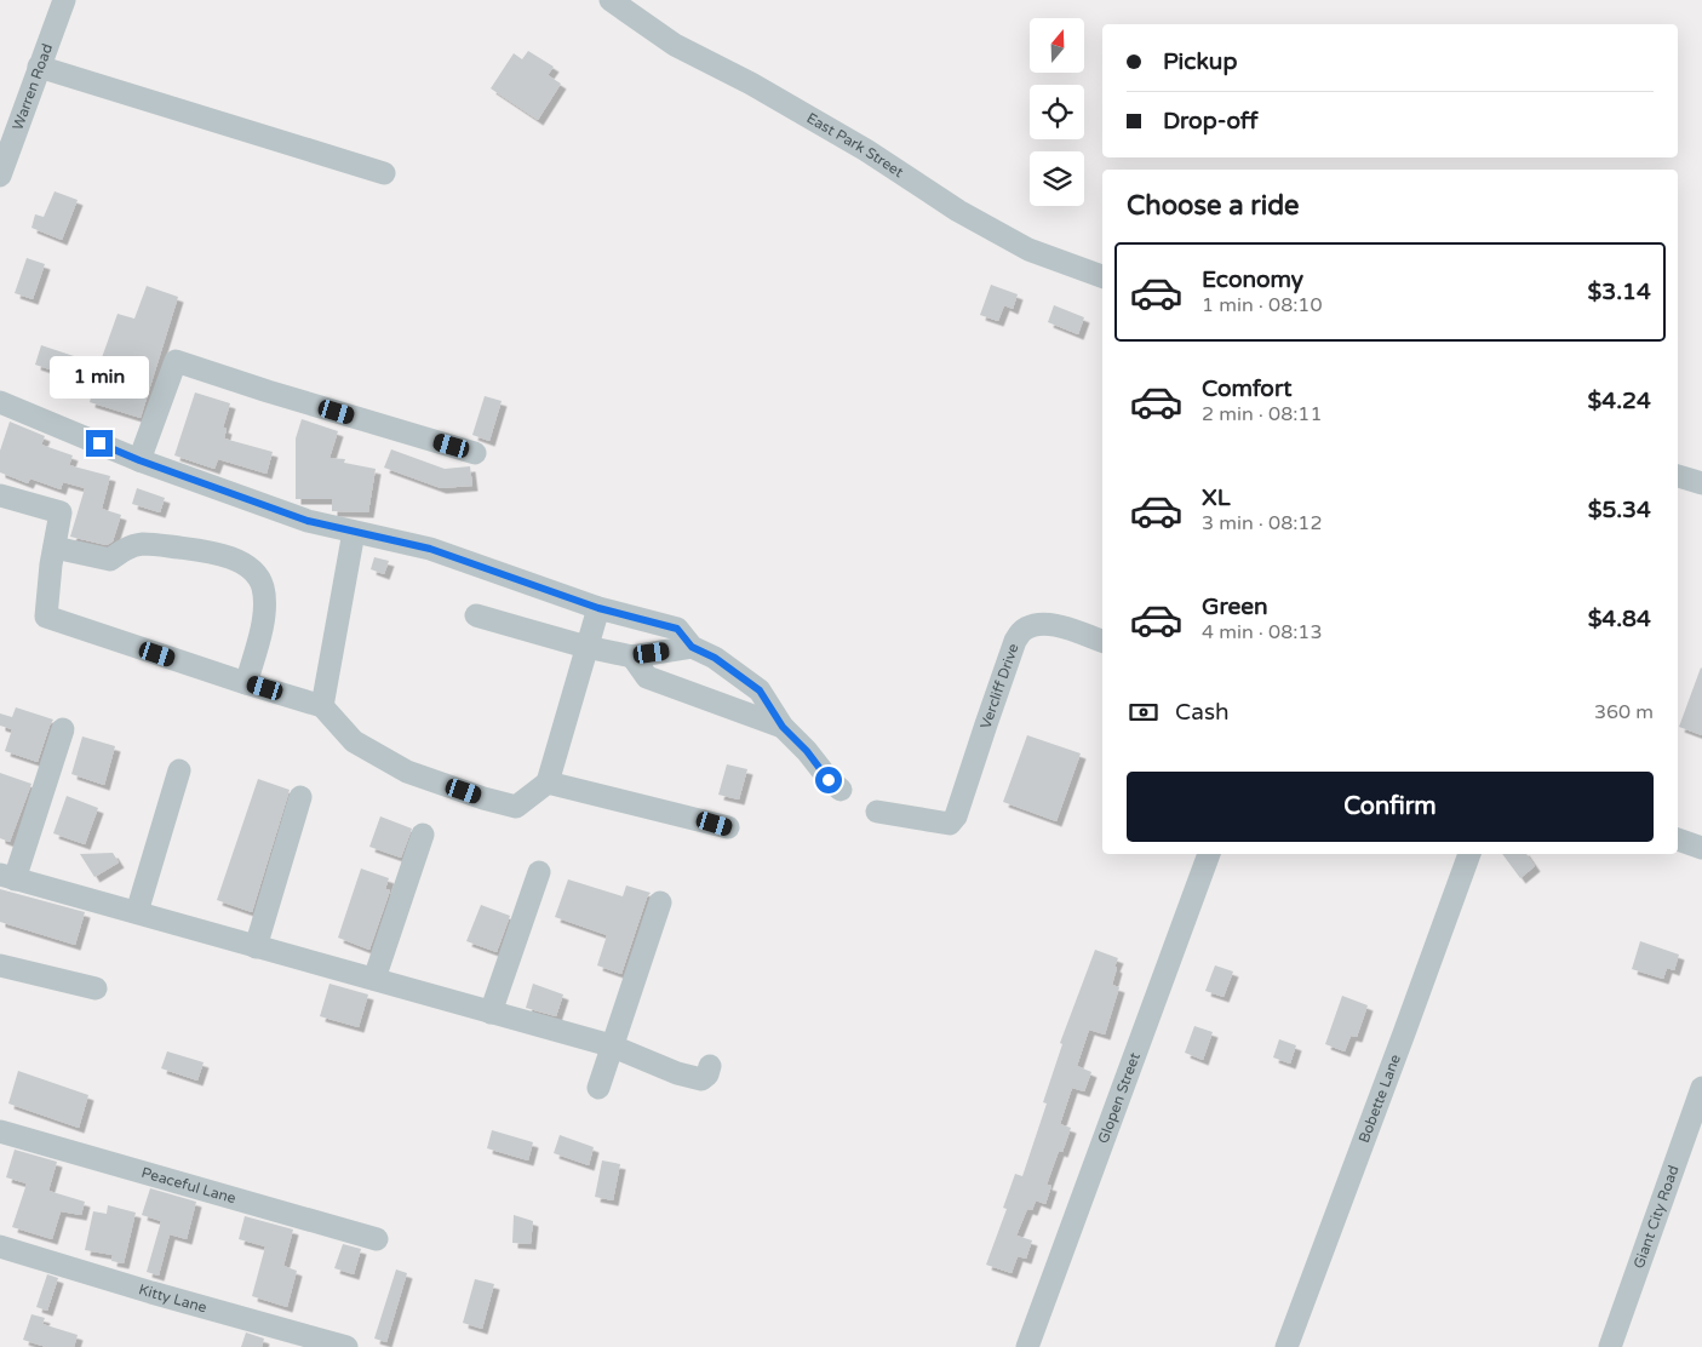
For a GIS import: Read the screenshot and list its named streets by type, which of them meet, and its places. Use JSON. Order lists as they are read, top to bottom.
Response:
{
  "streets": {
    "street": [
      "Warren Road",
      "East Park Street",
      "Vercliff Drive",
      "Glopen Street",
      "Bobette Lane",
      "Peaceful Lane",
      "Giant City Road",
      "Kitty Lane"
    ]
  },
  "north": "top",
  "page": {
    "banner": ["Pickup", "Drop-off"],
    "heading": "Choose a ride",
    "list": [
      {
        "name": "Economy",
        "note": "1 min · 08:10",
        "value": "$3.14"
      },
      {
        "name": "Comfort",
        "note": "2 min · 08:11",
        "value": "$4.24"
      },
      {
        "name": "XL",
        "note": "3 min · 08:12",
        "value": "$5.34"
      },
      {
        "name": "Green",
        "note": "4 min · 08:13",
        "value": "$4.84"
      }
    ],
    "bubble": "1 min",
    "pay": ["Cash", "360 m"],
    "buttons": "Confirm"
  }
}
